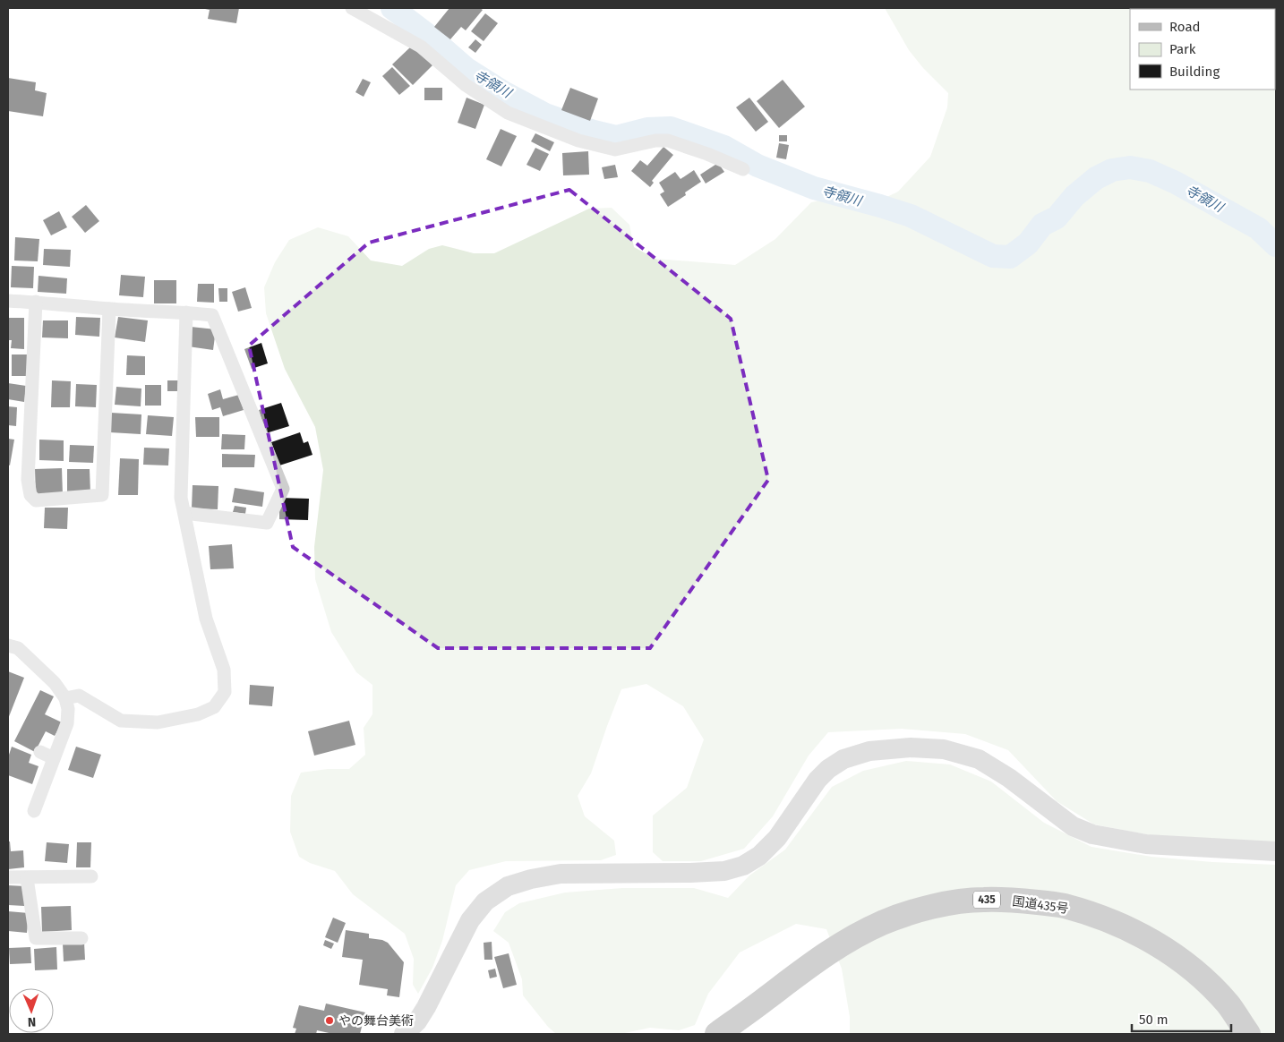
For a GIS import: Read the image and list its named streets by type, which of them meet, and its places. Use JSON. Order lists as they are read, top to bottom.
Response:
{
  "streets": {
    "highway": ["435", "国道435号"]
  },
  "water": ["寺領川"],
  "places": ["やの舞台美術"],
  "legend": ["Road", "Park", "Building"],
  "scale_bar": "50 m",
  "north": "bottom"
}
